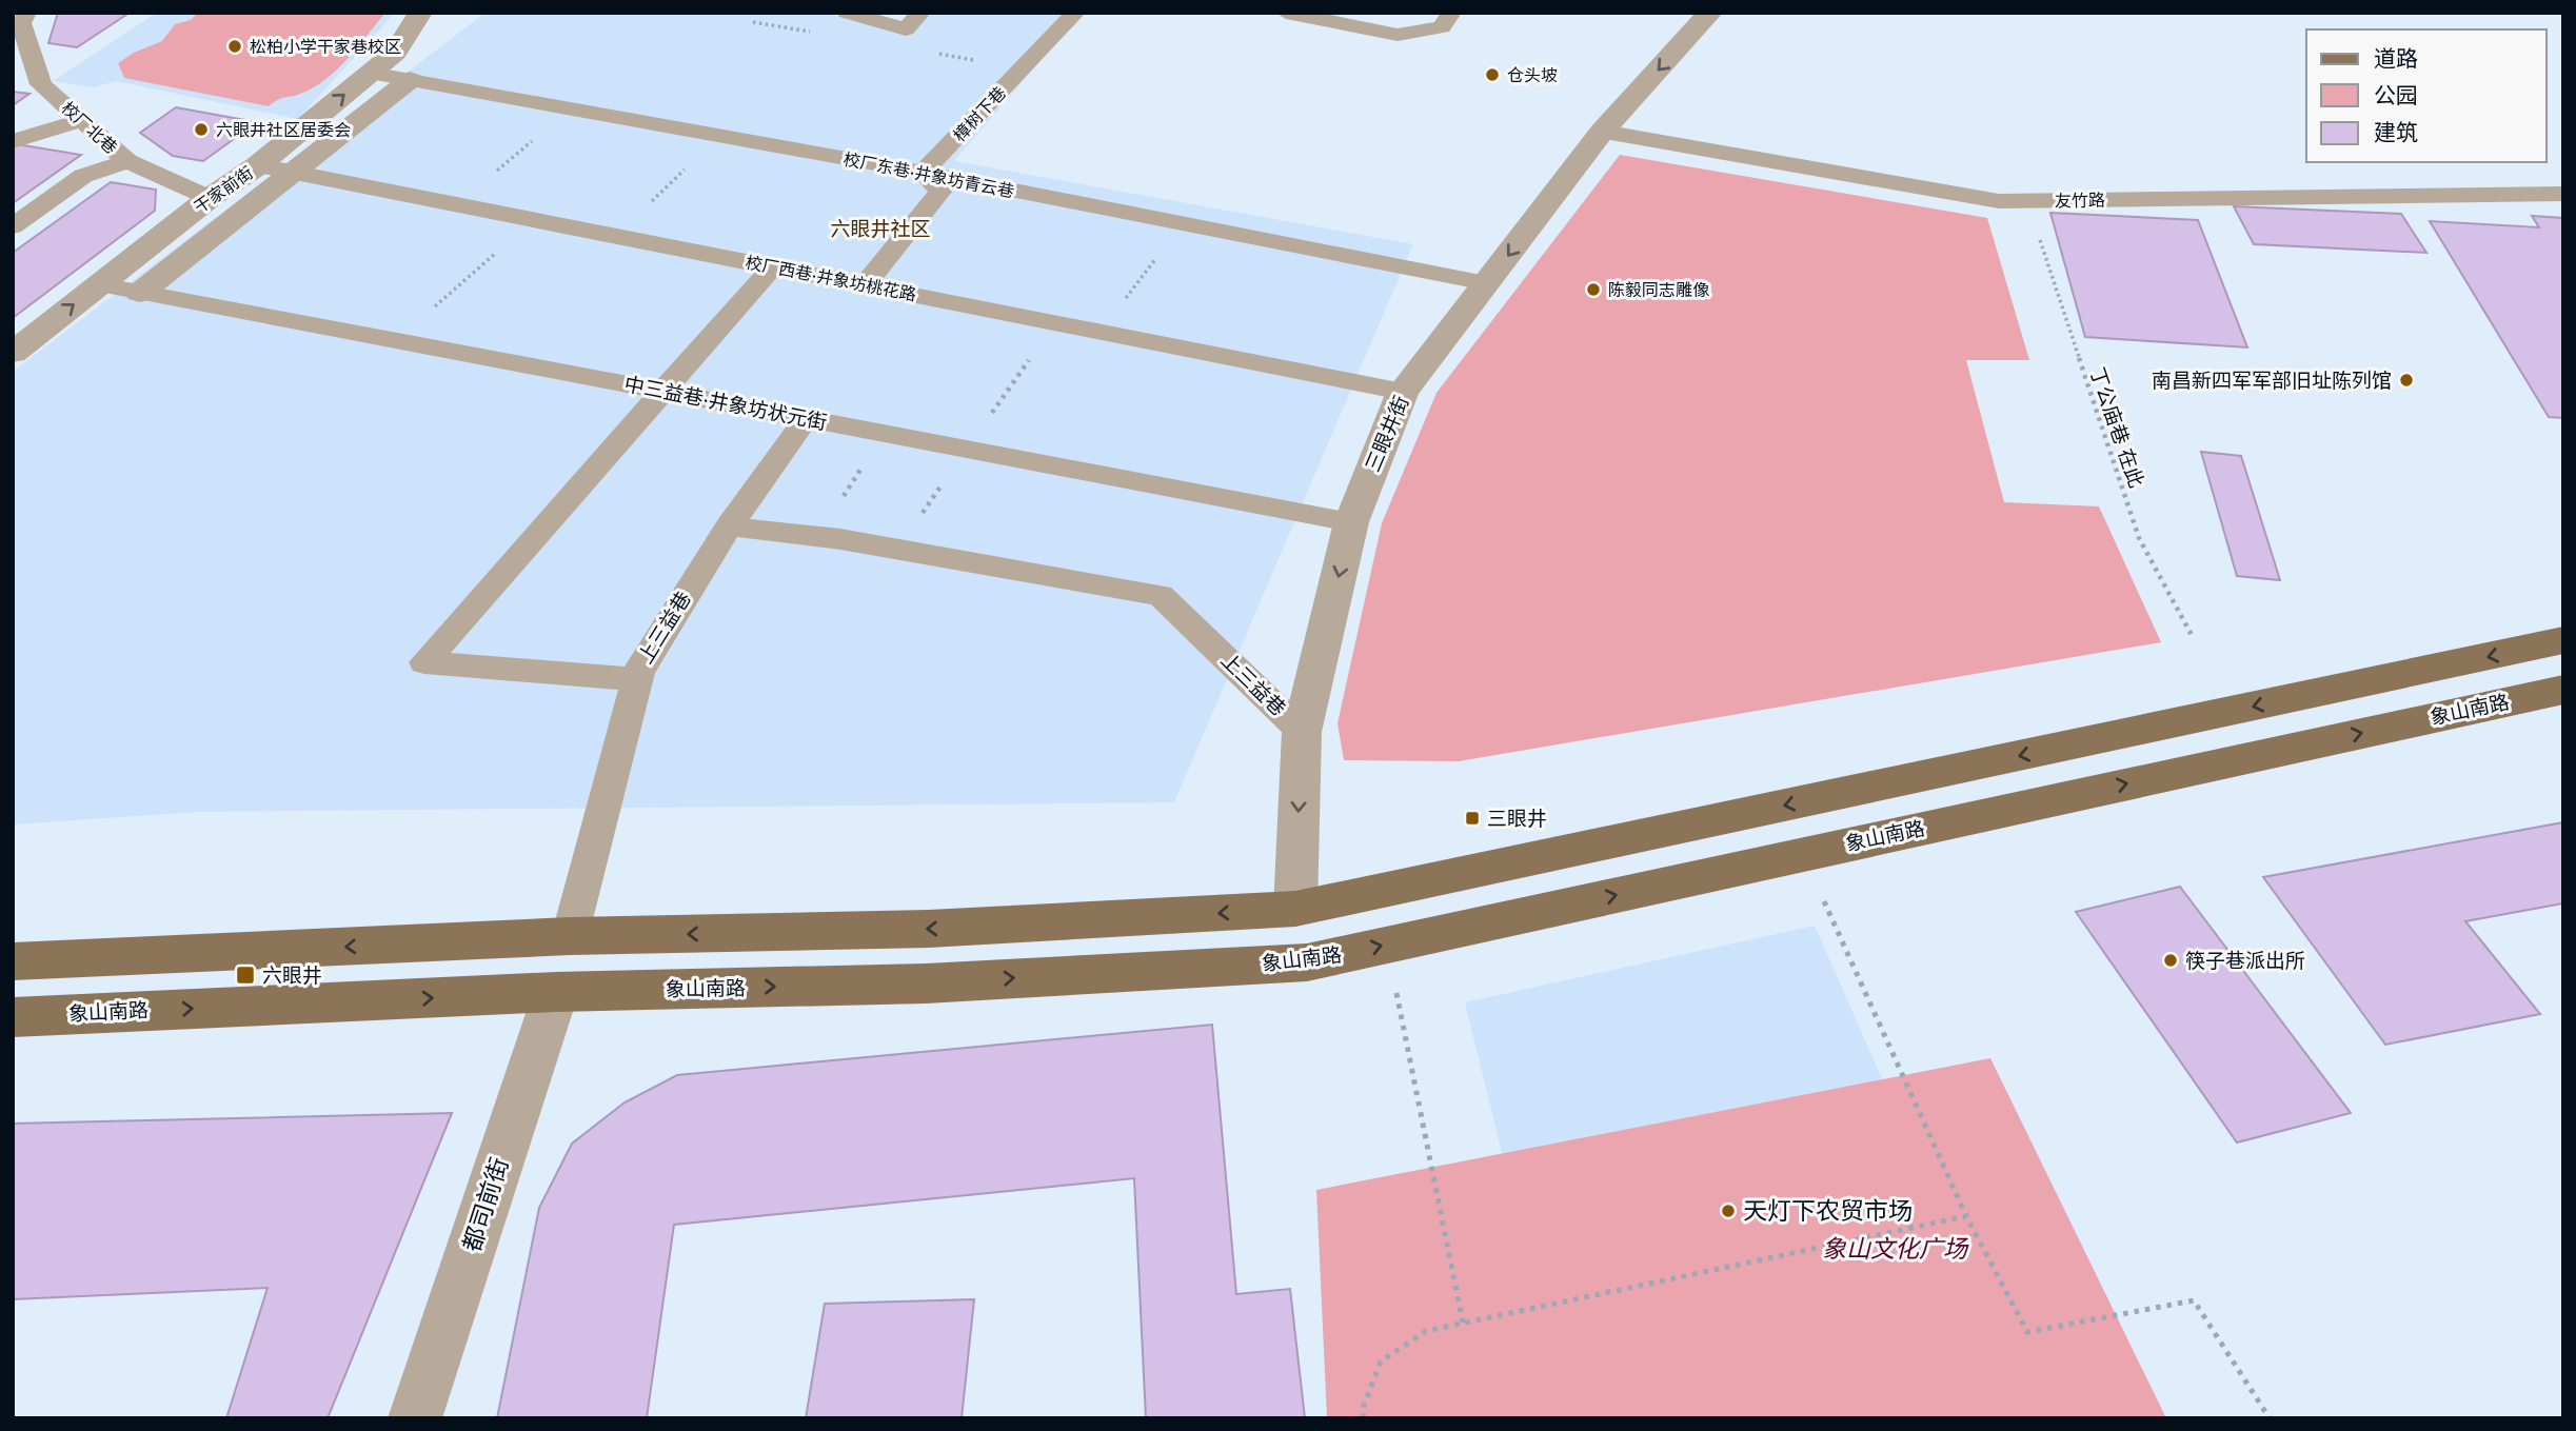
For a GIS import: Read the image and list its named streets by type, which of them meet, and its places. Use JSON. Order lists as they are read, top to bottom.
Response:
{
  "streets": {
    "main road": ["象山南路"],
    "street": ["干家前街", "三眼井街", "都司前街"],
    "lane": [
      "樟树下巷",
      "校厂北巷",
      "校厂东巷·井象坊青云巷",
      "友竹路",
      "校厂西巷·井象坊桃花路",
      "中三益巷·井象坊状元街",
      "上三益巷"
    ],
    "path": ["丁公庙巷 在此"]
  },
  "crossings": [
    ["樟树下巷", "校厂东巷·井象坊青云巷"],
    ["校厂北巷", "干家前街"],
    ["校厂东巷·井象坊青云巷", "干家前街"],
    ["校厂东巷·井象坊青云巷", "三眼井街"],
    ["干家前街", "校厂西巷·井象坊桃花路"],
    ["干家前街", "中三益巷·井象坊状元街"],
    ["友竹路", "三眼井街"],
    ["校厂西巷·井象坊桃花路", "三眼井街"],
    ["校厂西巷·井象坊桃花路", "上三益巷"],
    ["中三益巷·井象坊状元街", "三眼井街"],
    ["中三益巷·井象坊状元街", "上三益巷"],
    ["三眼井街", "上三益巷"],
    ["象山南路", "都司前街"]
  ],
  "one_way": ["三眼井街"],
  "districts": ["六眼井社区"],
  "parks": ["象山文化广场"],
  "places": {
    "other": [
      "松柏小学干家巷校区",
      "仓头坡",
      "六眼井社区居委会",
      "陈毅同志雕像",
      "南昌新四军军部旧址陈列馆",
      "筷子巷派出所",
      "天灯下农贸市场"
    ],
    "transit": ["三眼井", "六眼井"]
  },
  "legend": ["道路", "公园", "建筑"]
}
